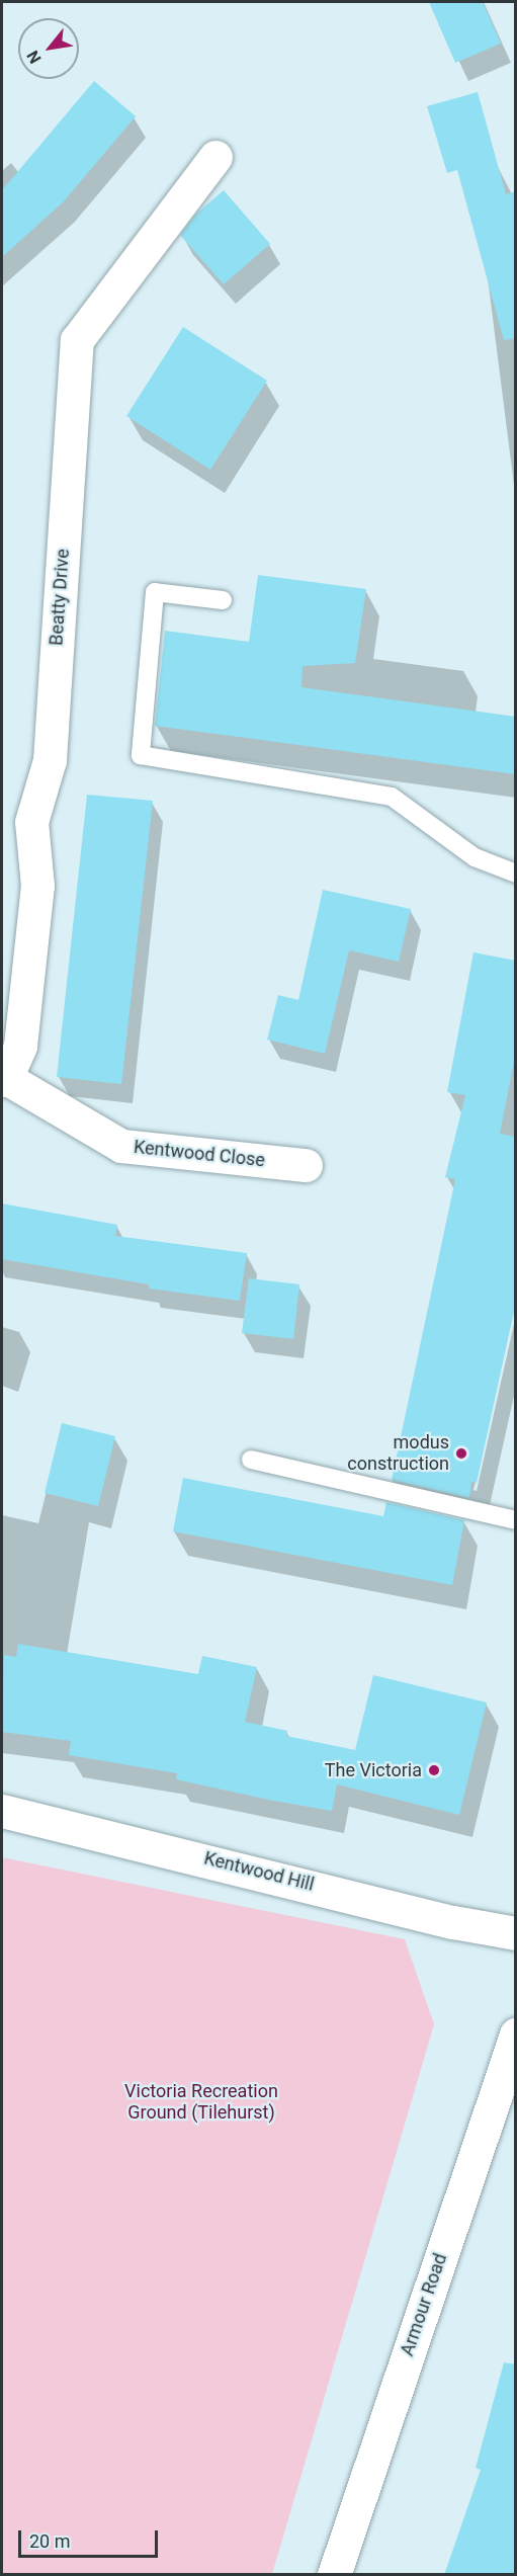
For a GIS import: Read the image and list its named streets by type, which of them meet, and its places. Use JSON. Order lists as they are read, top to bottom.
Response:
{
  "streets": {
    "street": [
      "Beatty Drive",
      "Kentwood Close",
      "Kentwood Hill",
      "Armour Road"
    ]
  },
  "crossings": [
    ["Beatty Drive", "Kentwood Close"]
  ],
  "parks": ["Victoria Recreation Ground (Tilehurst)"],
  "places": ["modus construction", "The Victoria"],
  "scale_bar": "20 m",
  "north": "bottom left"
}
